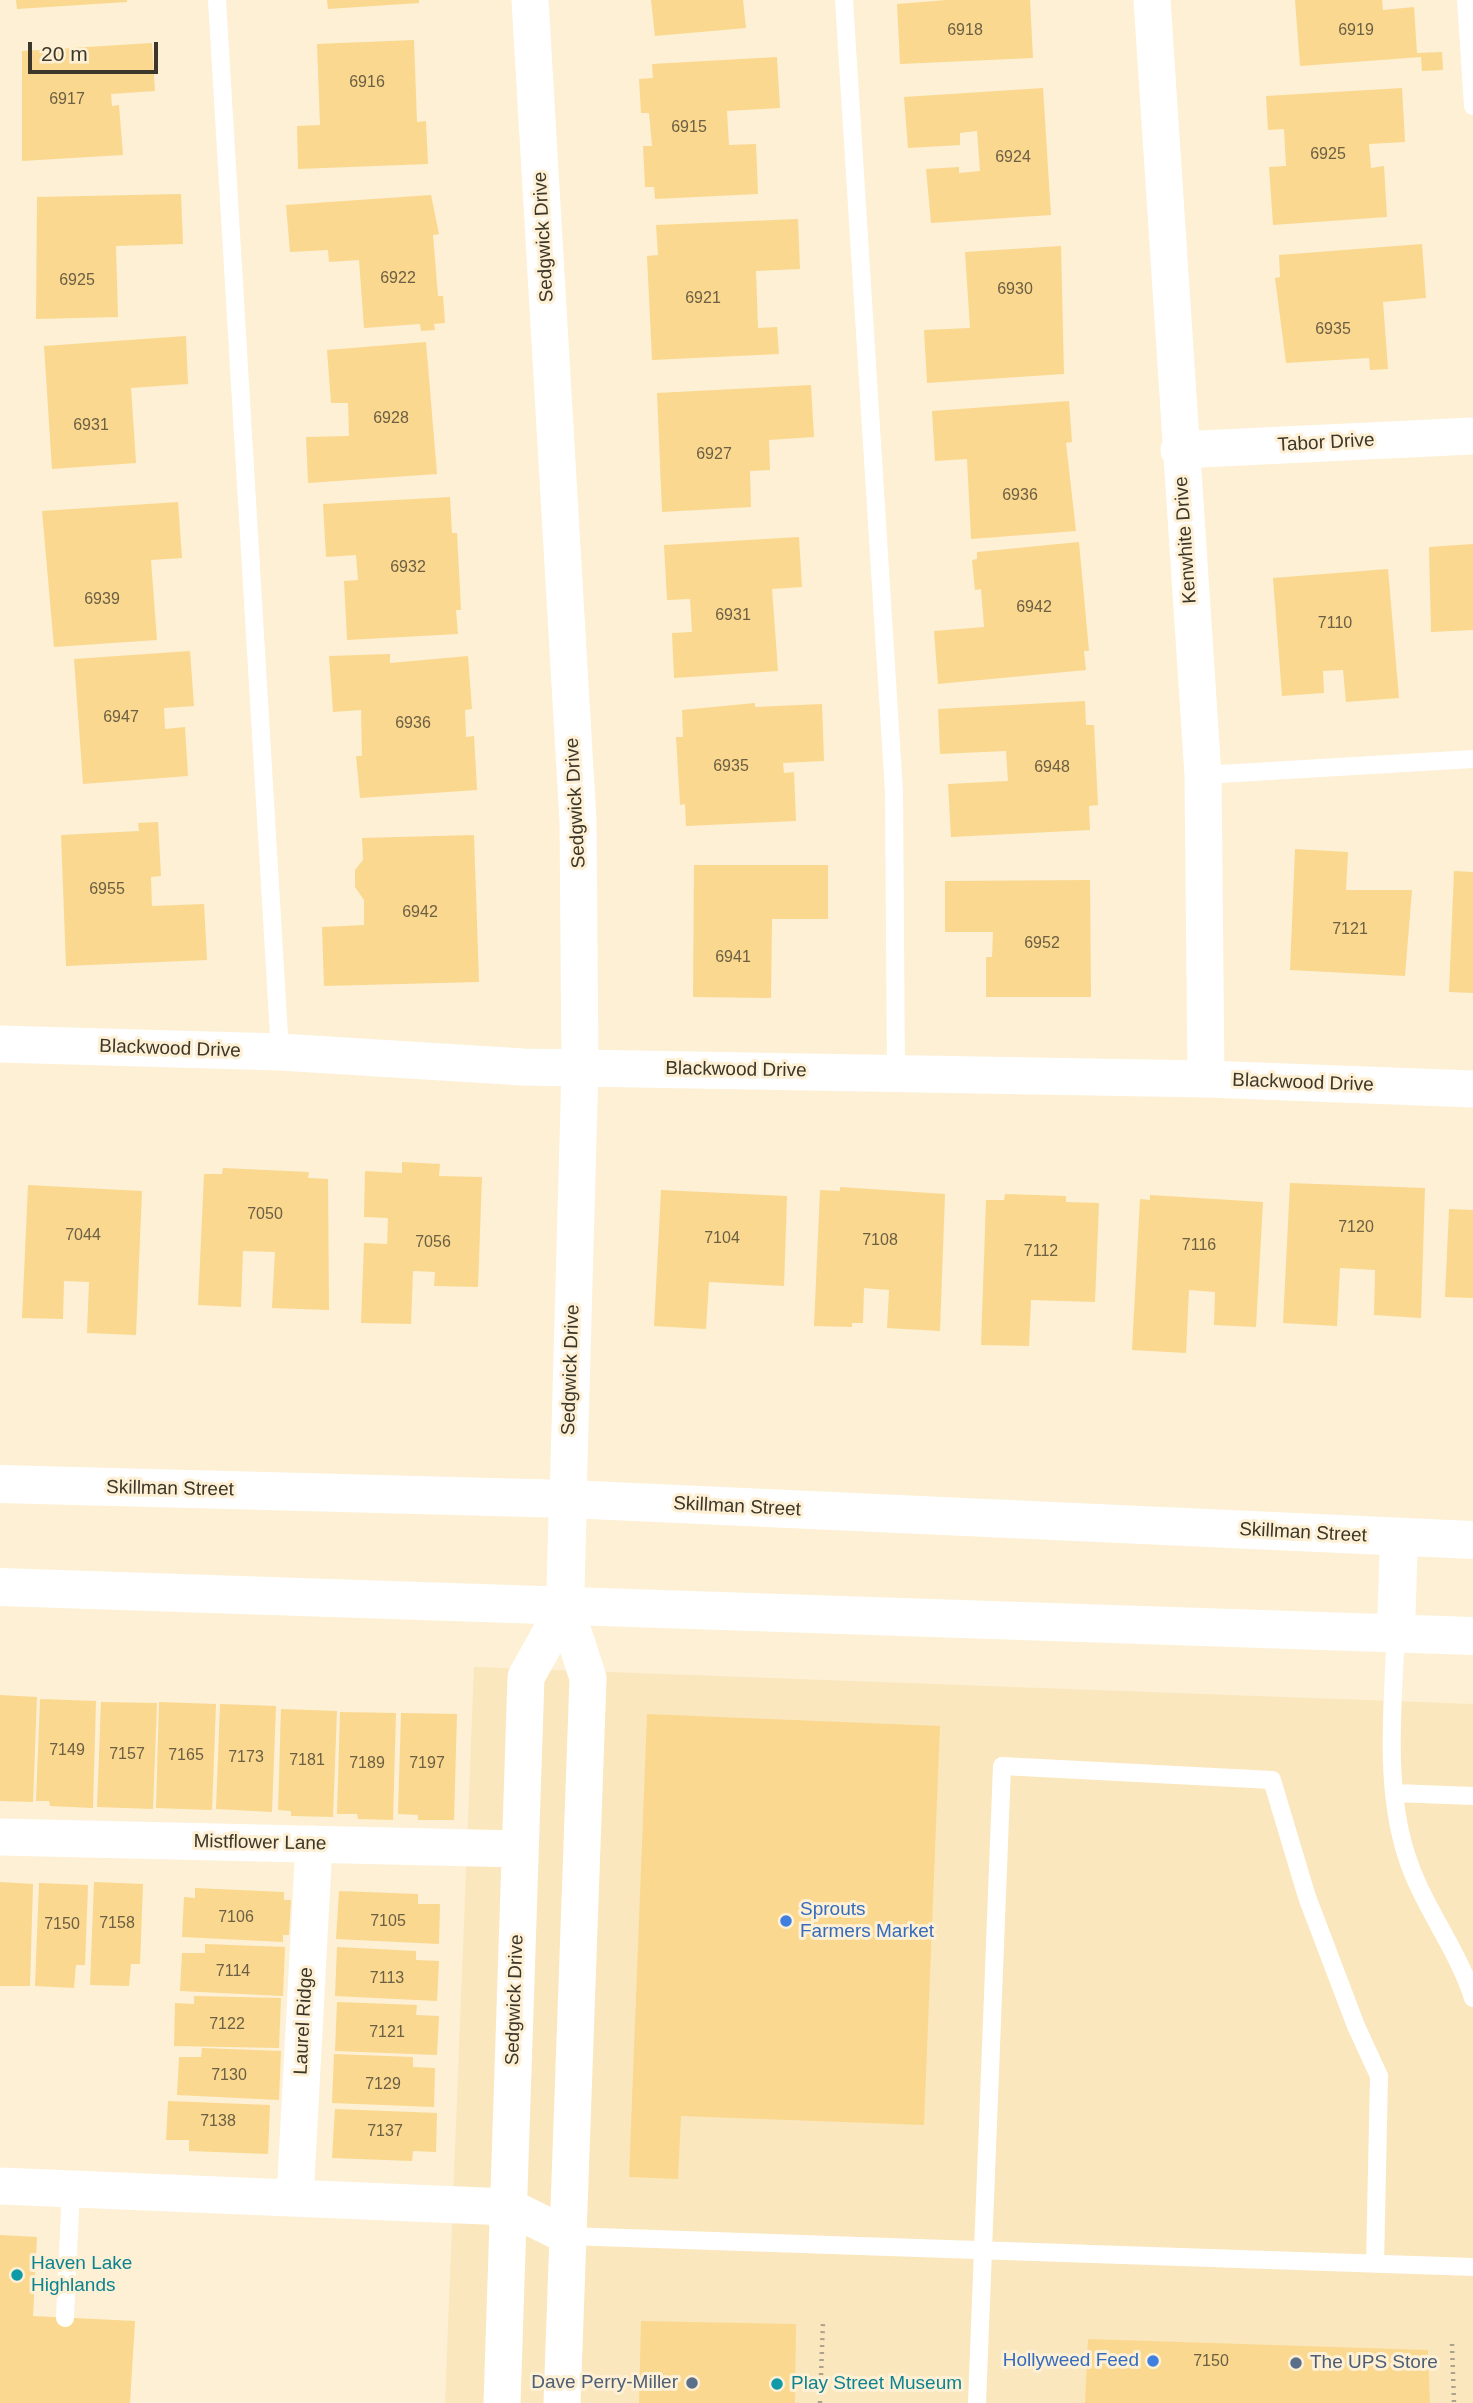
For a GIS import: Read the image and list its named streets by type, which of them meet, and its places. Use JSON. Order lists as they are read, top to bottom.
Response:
{
  "streets": {
    "main road": ["Sedgwick Drive", "Skillman Street"],
    "street": [
      "Tabor Drive",
      "Kenwhite Drive",
      "Blackwood Drive",
      "Mistflower Lane",
      "Laurel Ridge"
    ]
  },
  "crossings": [
    ["Sedgwick Drive", "Blackwood Drive"],
    ["Sedgwick Drive", "Skillman Street"],
    ["Sedgwick Drive", "Mistflower Lane"],
    ["Tabor Drive", "Kenwhite Drive"],
    ["Kenwhite Drive", "Blackwood Drive"],
    ["Mistflower Lane", "Laurel Ridge"]
  ],
  "places": [
    "Sprouts Farmers Market",
    "Haven Lake Highlands",
    "Hollyweed Feed",
    "The UPS Store",
    "Dave Perry-Miller",
    "Play Street Museum"
  ],
  "house_numbers": [
    "6918",
    "6919",
    "6916",
    "6917",
    "6915",
    "6925",
    "6924",
    "6922",
    "6925",
    "6930",
    "6921",
    "6935",
    "6928",
    "6931",
    "6927",
    "6936",
    "6932",
    "6939",
    "6942",
    "6931",
    "7110",
    "6947",
    "6936",
    "6935",
    "6948",
    "6955",
    "6942",
    "7121",
    "6952",
    "6941",
    "7050",
    "7120",
    "7044",
    "7104",
    "7108",
    "7056",
    "7116",
    "7112",
    "7149",
    "7157",
    "7165",
    "7173",
    "7181",
    "7189",
    "7197",
    "7106",
    "7105",
    "7158",
    "7150",
    "7114",
    "7113",
    "7122",
    "7121",
    "7130",
    "7129",
    "7138",
    "7137",
    "7150"
  ],
  "scale_bar": "20 m"
}
